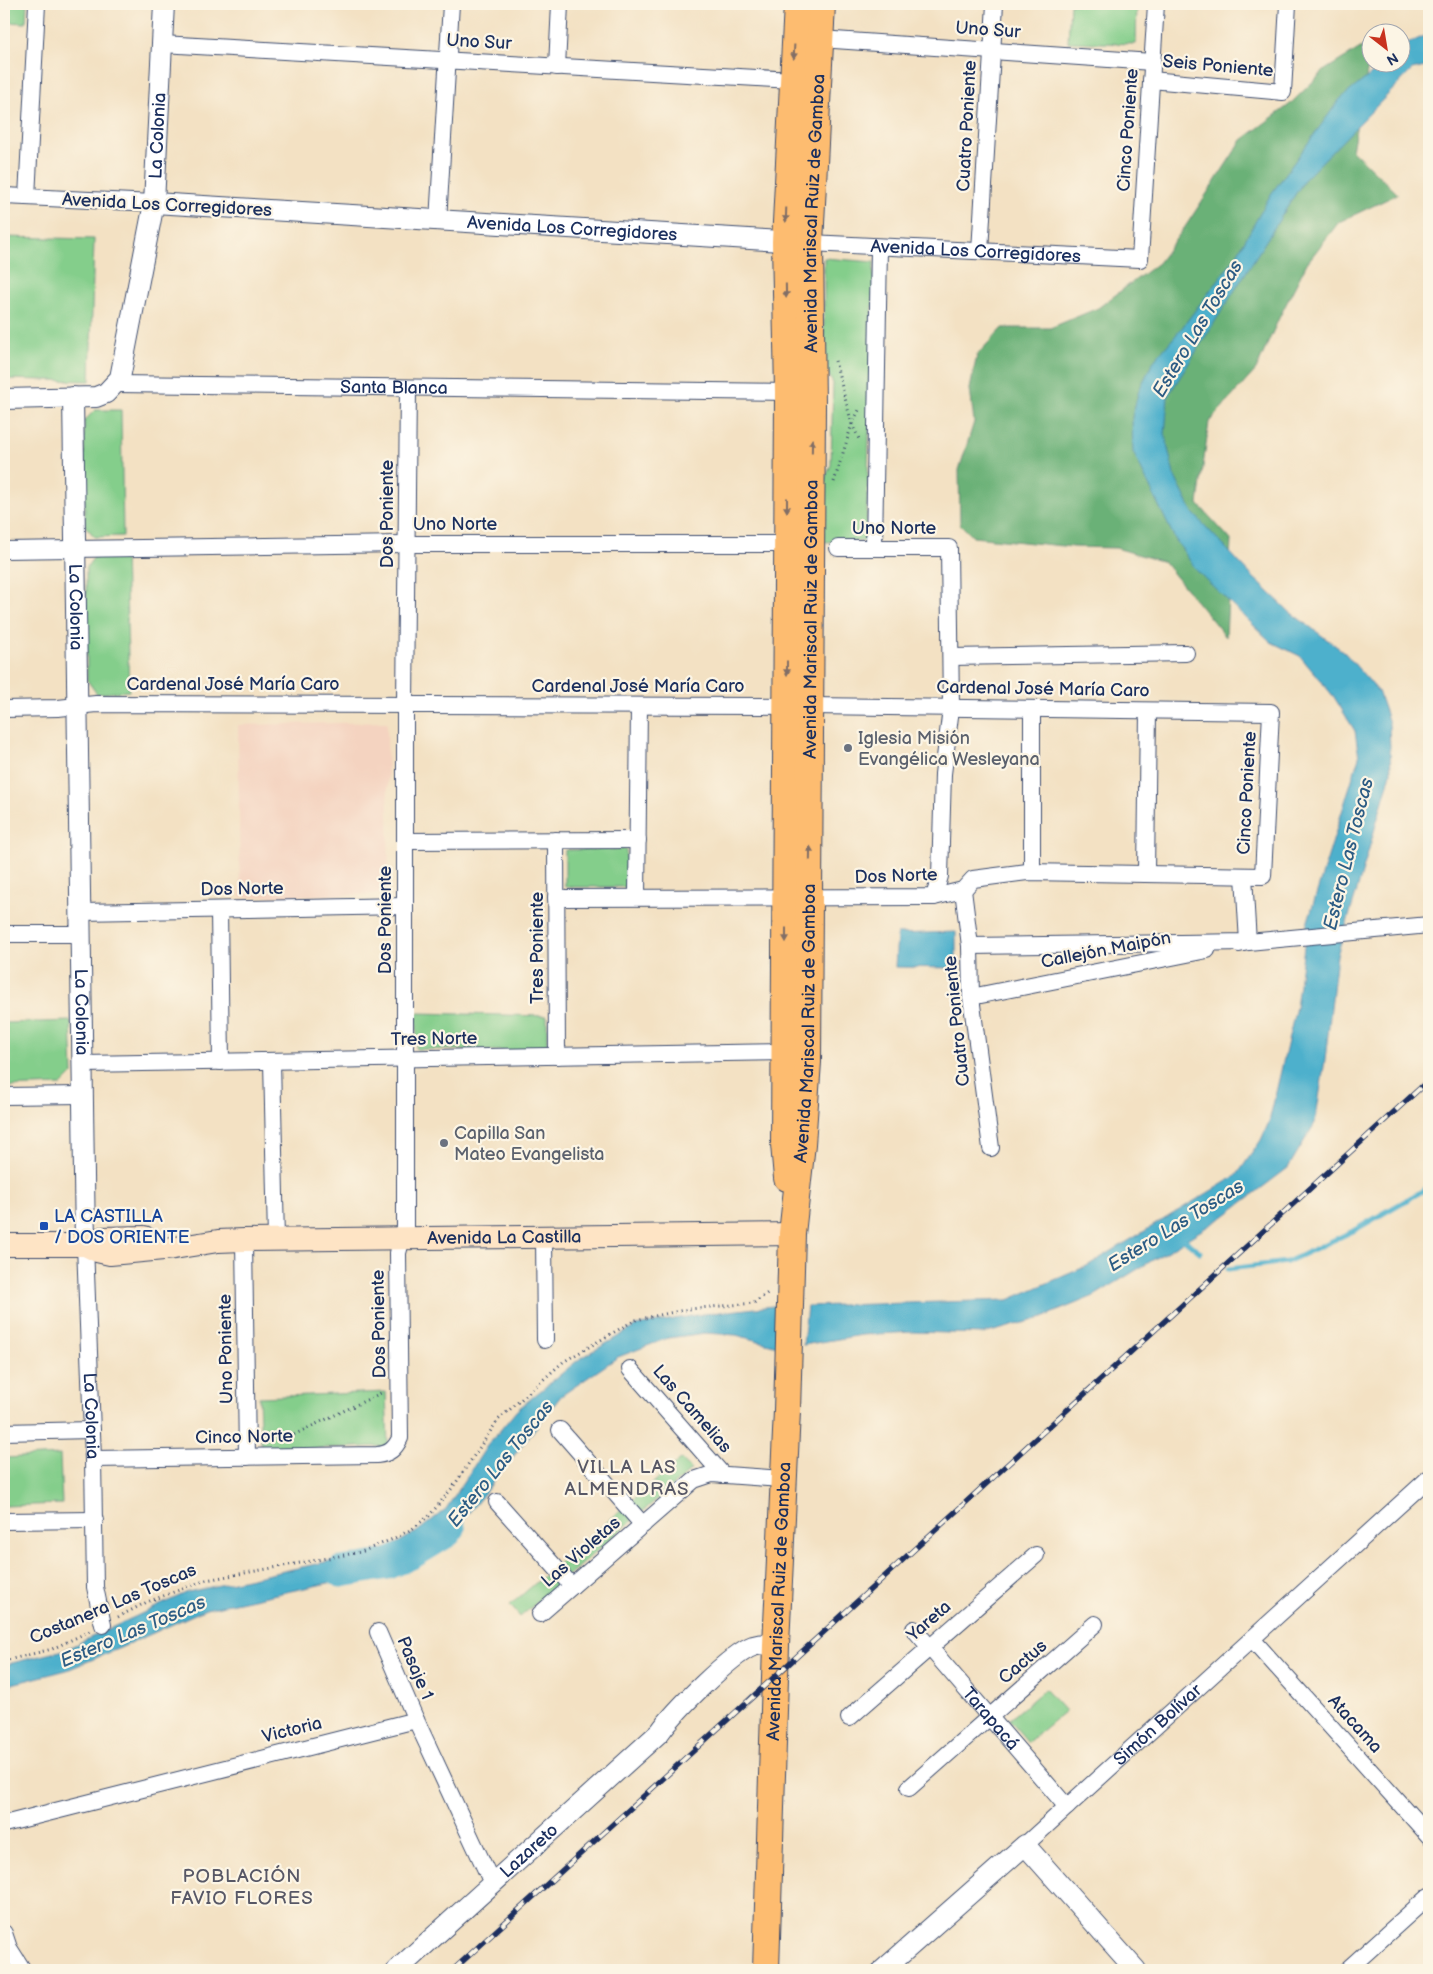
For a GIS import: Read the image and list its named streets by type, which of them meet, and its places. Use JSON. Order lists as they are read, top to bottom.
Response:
{
  "streets": {
    "main road": ["Avenida Mariscal Ruiz de Gamboa", "Avenida La Castilla"],
    "street": [
      "Uno Sur",
      "Seis Poniente",
      "Cuatro Poniente",
      "Cinco Poniente",
      "La Colonia",
      "Avenida Los Corregidores",
      "Santa Blanca",
      "Dos Poniente",
      "Uno Norte",
      "Cardenal José María Caro",
      "Dos Norte",
      "Tres Poniente",
      "Callejón Maipón",
      "Tres Norte",
      "Uno Poniente",
      "Las Camelias",
      "Cinco Norte",
      "Las Violetas",
      "Yareta",
      "Cactus",
      "Pasaje 1",
      "Tarapacá",
      "Atacama",
      "Simón Bolívar",
      "Victoria",
      "Lazareto"
    ],
    "path": ["Costanera Las Toscas"]
  },
  "crossings": [
    ["Uno Sur", "Cuatro Poniente"],
    ["Uno Sur", "Cinco Poniente"],
    ["Uno Sur", "La Colonia"],
    ["Uno Sur", "Avenida Mariscal Ruiz de Gamboa"],
    ["Seis Poniente", "Cinco Poniente"],
    ["Cuatro Poniente", "Avenida Los Corregidores"],
    ["Cuatro Poniente", "Dos Norte"],
    ["Cuatro Poniente", "Callejón Maipón"],
    ["Cinco Poniente", "Avenida Los Corregidores"],
    ["Cinco Poniente", "Cardenal José María Caro"],
    ["Cinco Poniente", "Dos Norte"],
    ["Cinco Poniente", "Callejón Maipón"],
    ["La Colonia", "Avenida Los Corregidores"],
    ["La Colonia", "Santa Blanca"],
    ["La Colonia", "Uno Norte"],
    ["La Colonia", "Cardenal José María Caro"],
    ["La Colonia", "Dos Norte"],
    ["La Colonia", "Tres Norte"],
    ["La Colonia", "Avenida La Castilla"],
    ["La Colonia", "Cinco Norte"],
    ["La Colonia", "Costanera Las Toscas"],
    ["Avenida Los Corregidores", "Avenida Mariscal Ruiz de Gamboa"],
    ["Avenida Mariscal Ruiz de Gamboa", "Santa Blanca"],
    ["Avenida Mariscal Ruiz de Gamboa", "Uno Norte"],
    ["Avenida Mariscal Ruiz de Gamboa", "Cardenal José María Caro"],
    ["Avenida Mariscal Ruiz de Gamboa", "Dos Norte"],
    ["Avenida Mariscal Ruiz de Gamboa", "Tres Norte"],
    ["Avenida Mariscal Ruiz de Gamboa", "Avenida La Castilla"],
    ["Avenida Mariscal Ruiz de Gamboa", "Las Violetas"],
    ["Avenida Mariscal Ruiz de Gamboa", "Costanera Las Toscas"],
    ["Avenida Mariscal Ruiz de Gamboa", "Lazareto"],
    ["Santa Blanca", "Dos Poniente"],
    ["Dos Poniente", "Uno Norte"],
    ["Dos Poniente", "Cardenal José María Caro"],
    ["Dos Poniente", "Dos Norte"],
    ["Dos Poniente", "Tres Norte"],
    ["Dos Poniente", "Avenida La Castilla"],
    ["Dos Poniente", "Cinco Norte"],
    ["Dos Norte", "Tres Poniente"],
    ["Tres Poniente", "Tres Norte"],
    ["Avenida La Castilla", "Uno Poniente"],
    ["Uno Poniente", "Cinco Norte"],
    ["Las Camelias", "Las Violetas"],
    ["Yareta", "Tarapacá"],
    ["Cactus", "Tarapacá"],
    ["Pasaje 1", "Victoria"],
    ["Tarapacá", "Simón Bolívar"],
    ["Atacama", "Simón Bolívar"]
  ],
  "districts": ["VILLA LAS ALMENDRAS", "POBLACIÓN FAVIO FLORES"],
  "water": ["Estero Las Toscas"],
  "places": {
    "other": ["Iglesia Misión Evangélica Wesleyana", "Capilla San Mateo Evangelista"],
    "transit": ["LA CASTILLA / DOS ORIENTE"]
  },
  "north": "bottom right"
}
